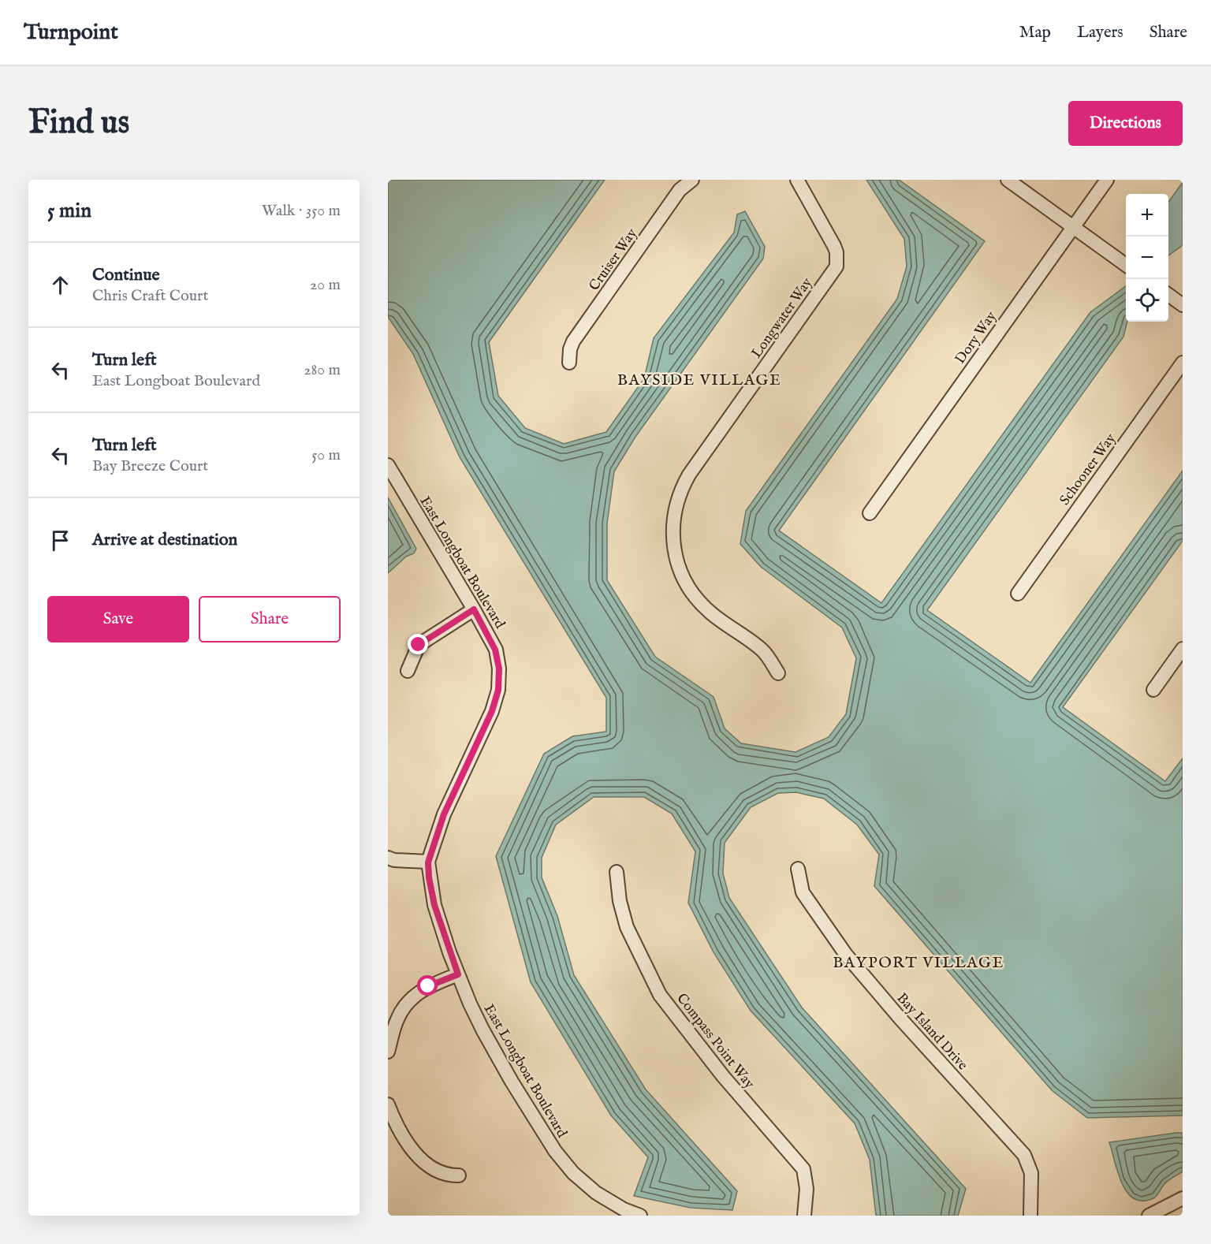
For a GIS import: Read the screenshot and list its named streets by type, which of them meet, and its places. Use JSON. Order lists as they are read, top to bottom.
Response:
{
  "streets": {
    "street": [
      "Cruiser Way",
      "Longwater Way",
      "Dory Way",
      "Schooner Way",
      "East Longboat Boulevard",
      "Bay Island Drive",
      "Compass Point Way"
    ]
  },
  "districts": ["BAYSIDE VILLAGE", "BAYPORT VILLAGE"],
  "page": {
    "header": "Turnpoint",
    "nav": ["Map", "Layers", "Share"],
    "buttons": [
      "Directions",
      ["Save", "Share"]
    ],
    "title": "Find us",
    "heading": ["5 min", "Walk · 350 m"],
    "map_buttons": ["+", "−"],
    "list": [
      ["Continue", "Chris Craft Court", "20 m"],
      ["Turn left", "East Longboat Boulevard", "280 m"],
      ["Turn left", "Bay Breeze Court", "50 m"],
      "Arrive at destination"
    ]
  }
}
